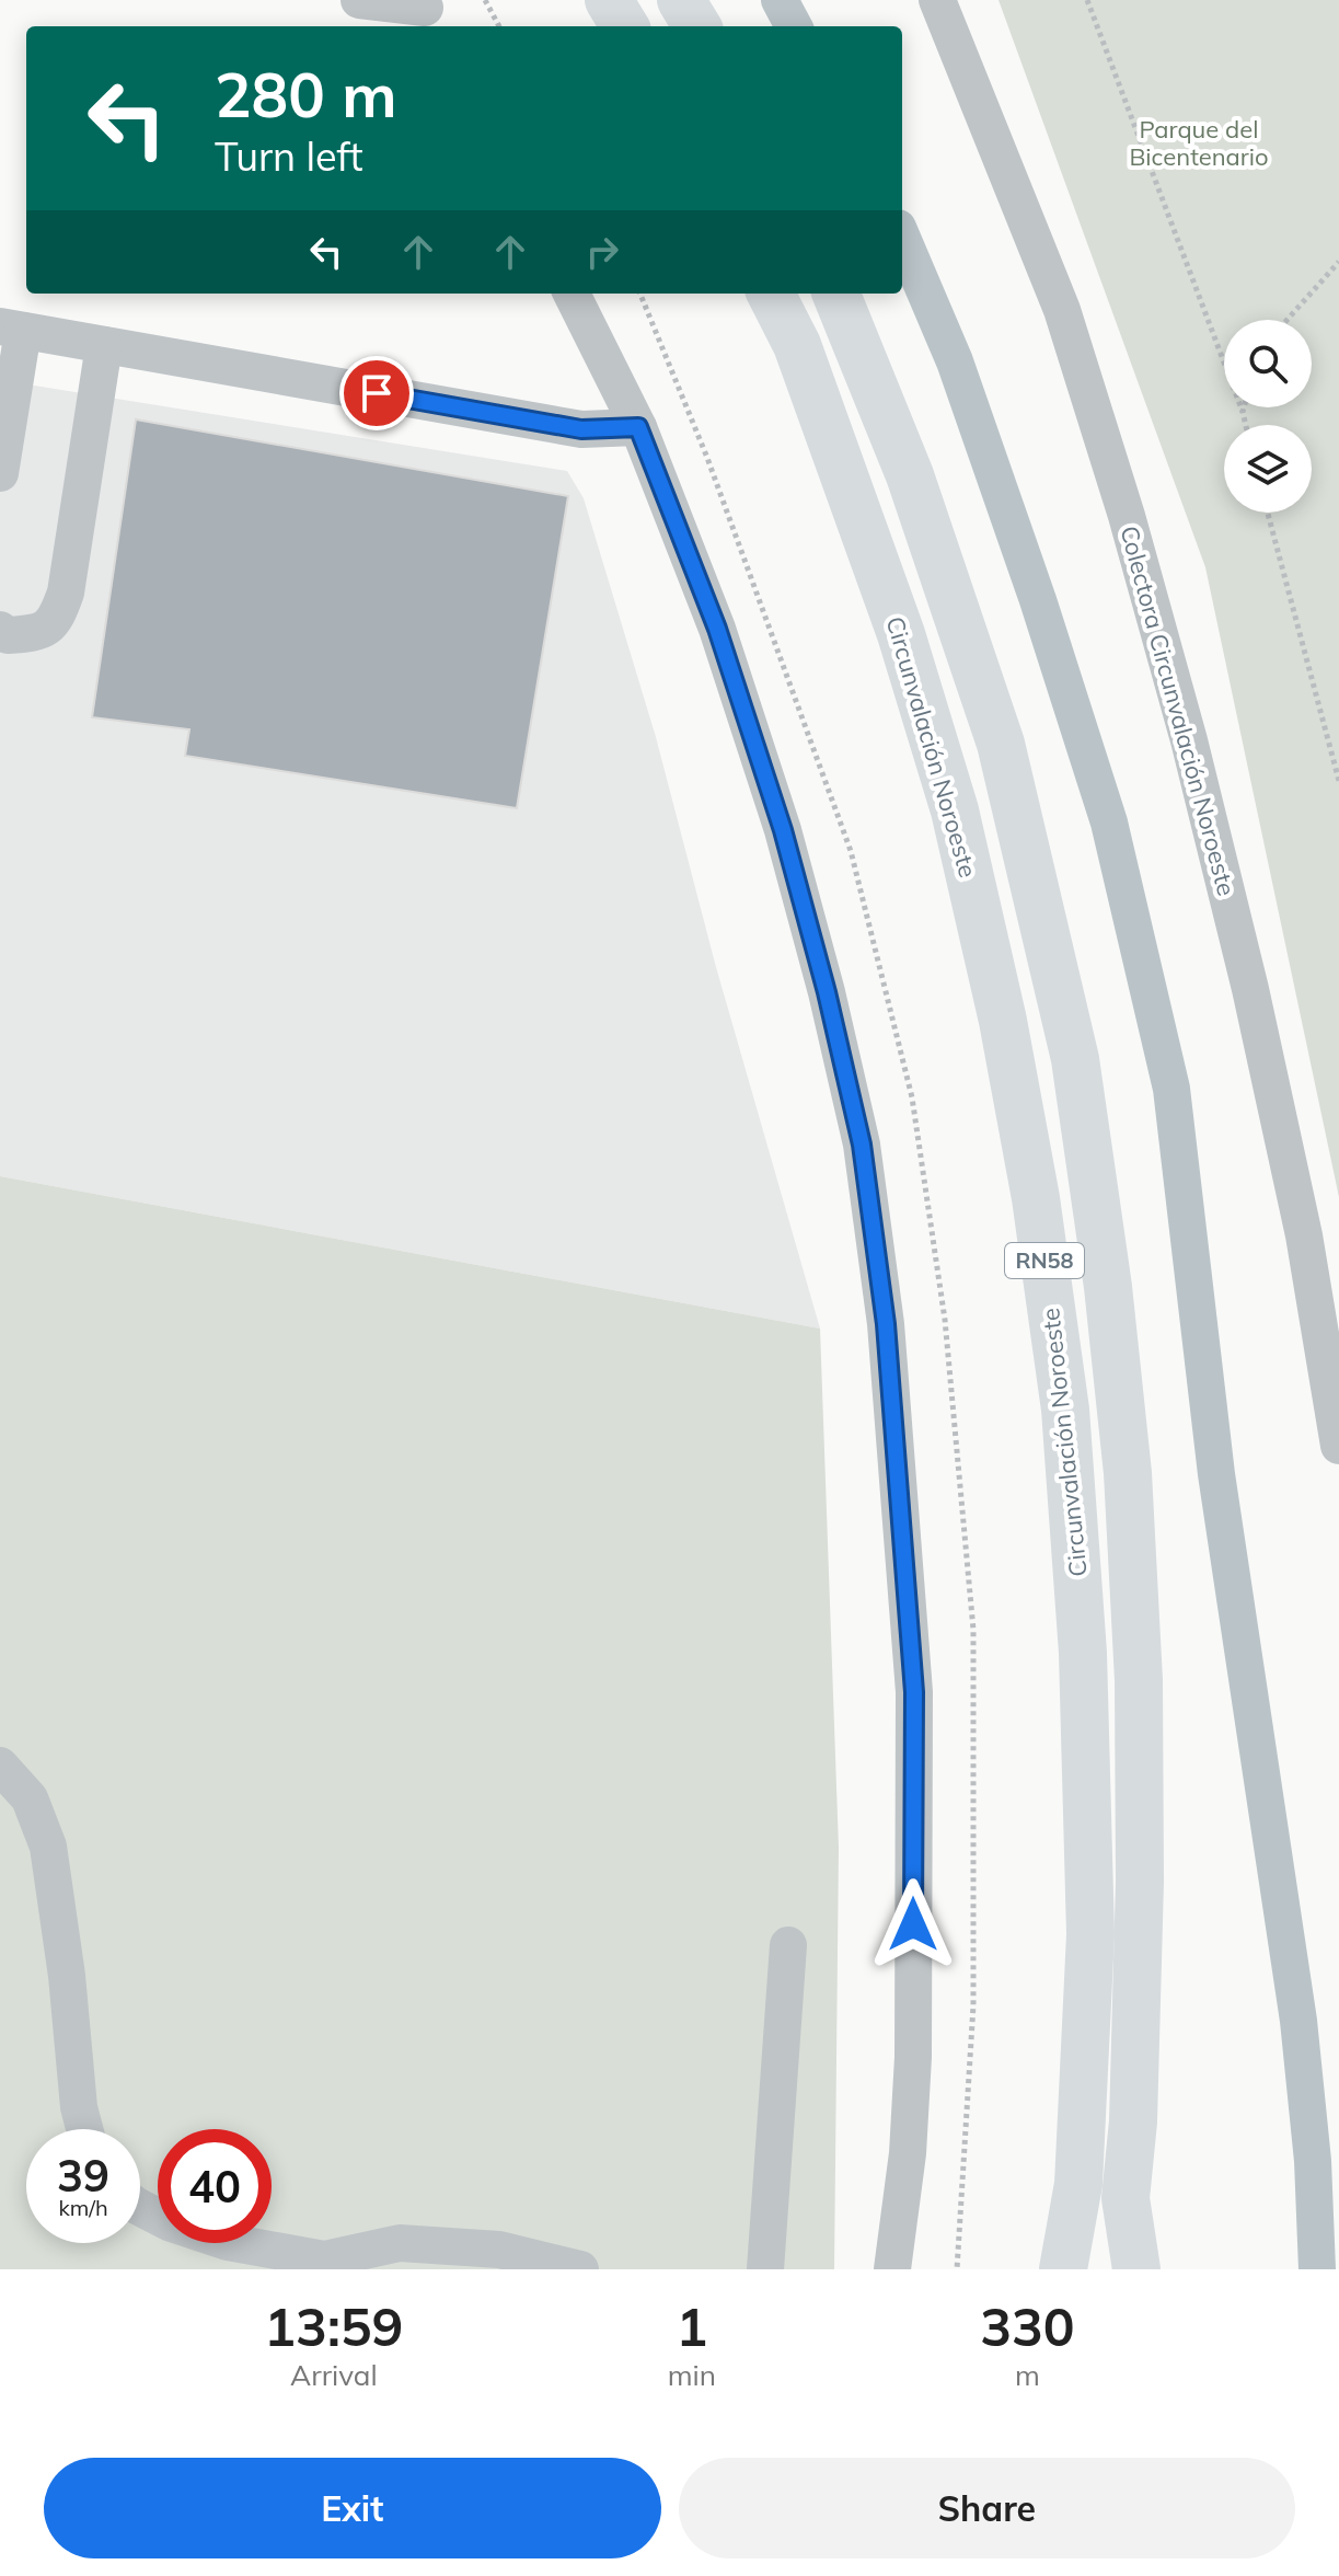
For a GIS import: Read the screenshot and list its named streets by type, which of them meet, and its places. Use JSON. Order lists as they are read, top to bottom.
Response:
{
  "streets": {
    "highway": ["Circunvalación Noroeste", "RN58"],
    "street": ["Colectora Circunvalación Noroeste"]
  },
  "parks": ["Parque del Bicentenario"],
  "page": {
    "turn": ["280 m", "Turn left"],
    "speed": "39 km/h",
    "limit": "40",
    "eta": [
      "13:59",
      "Arrival",
      "1",
      "min",
      "330",
      "m"
    ],
    "buttons": ["Exit", "Share"]
  }
}
